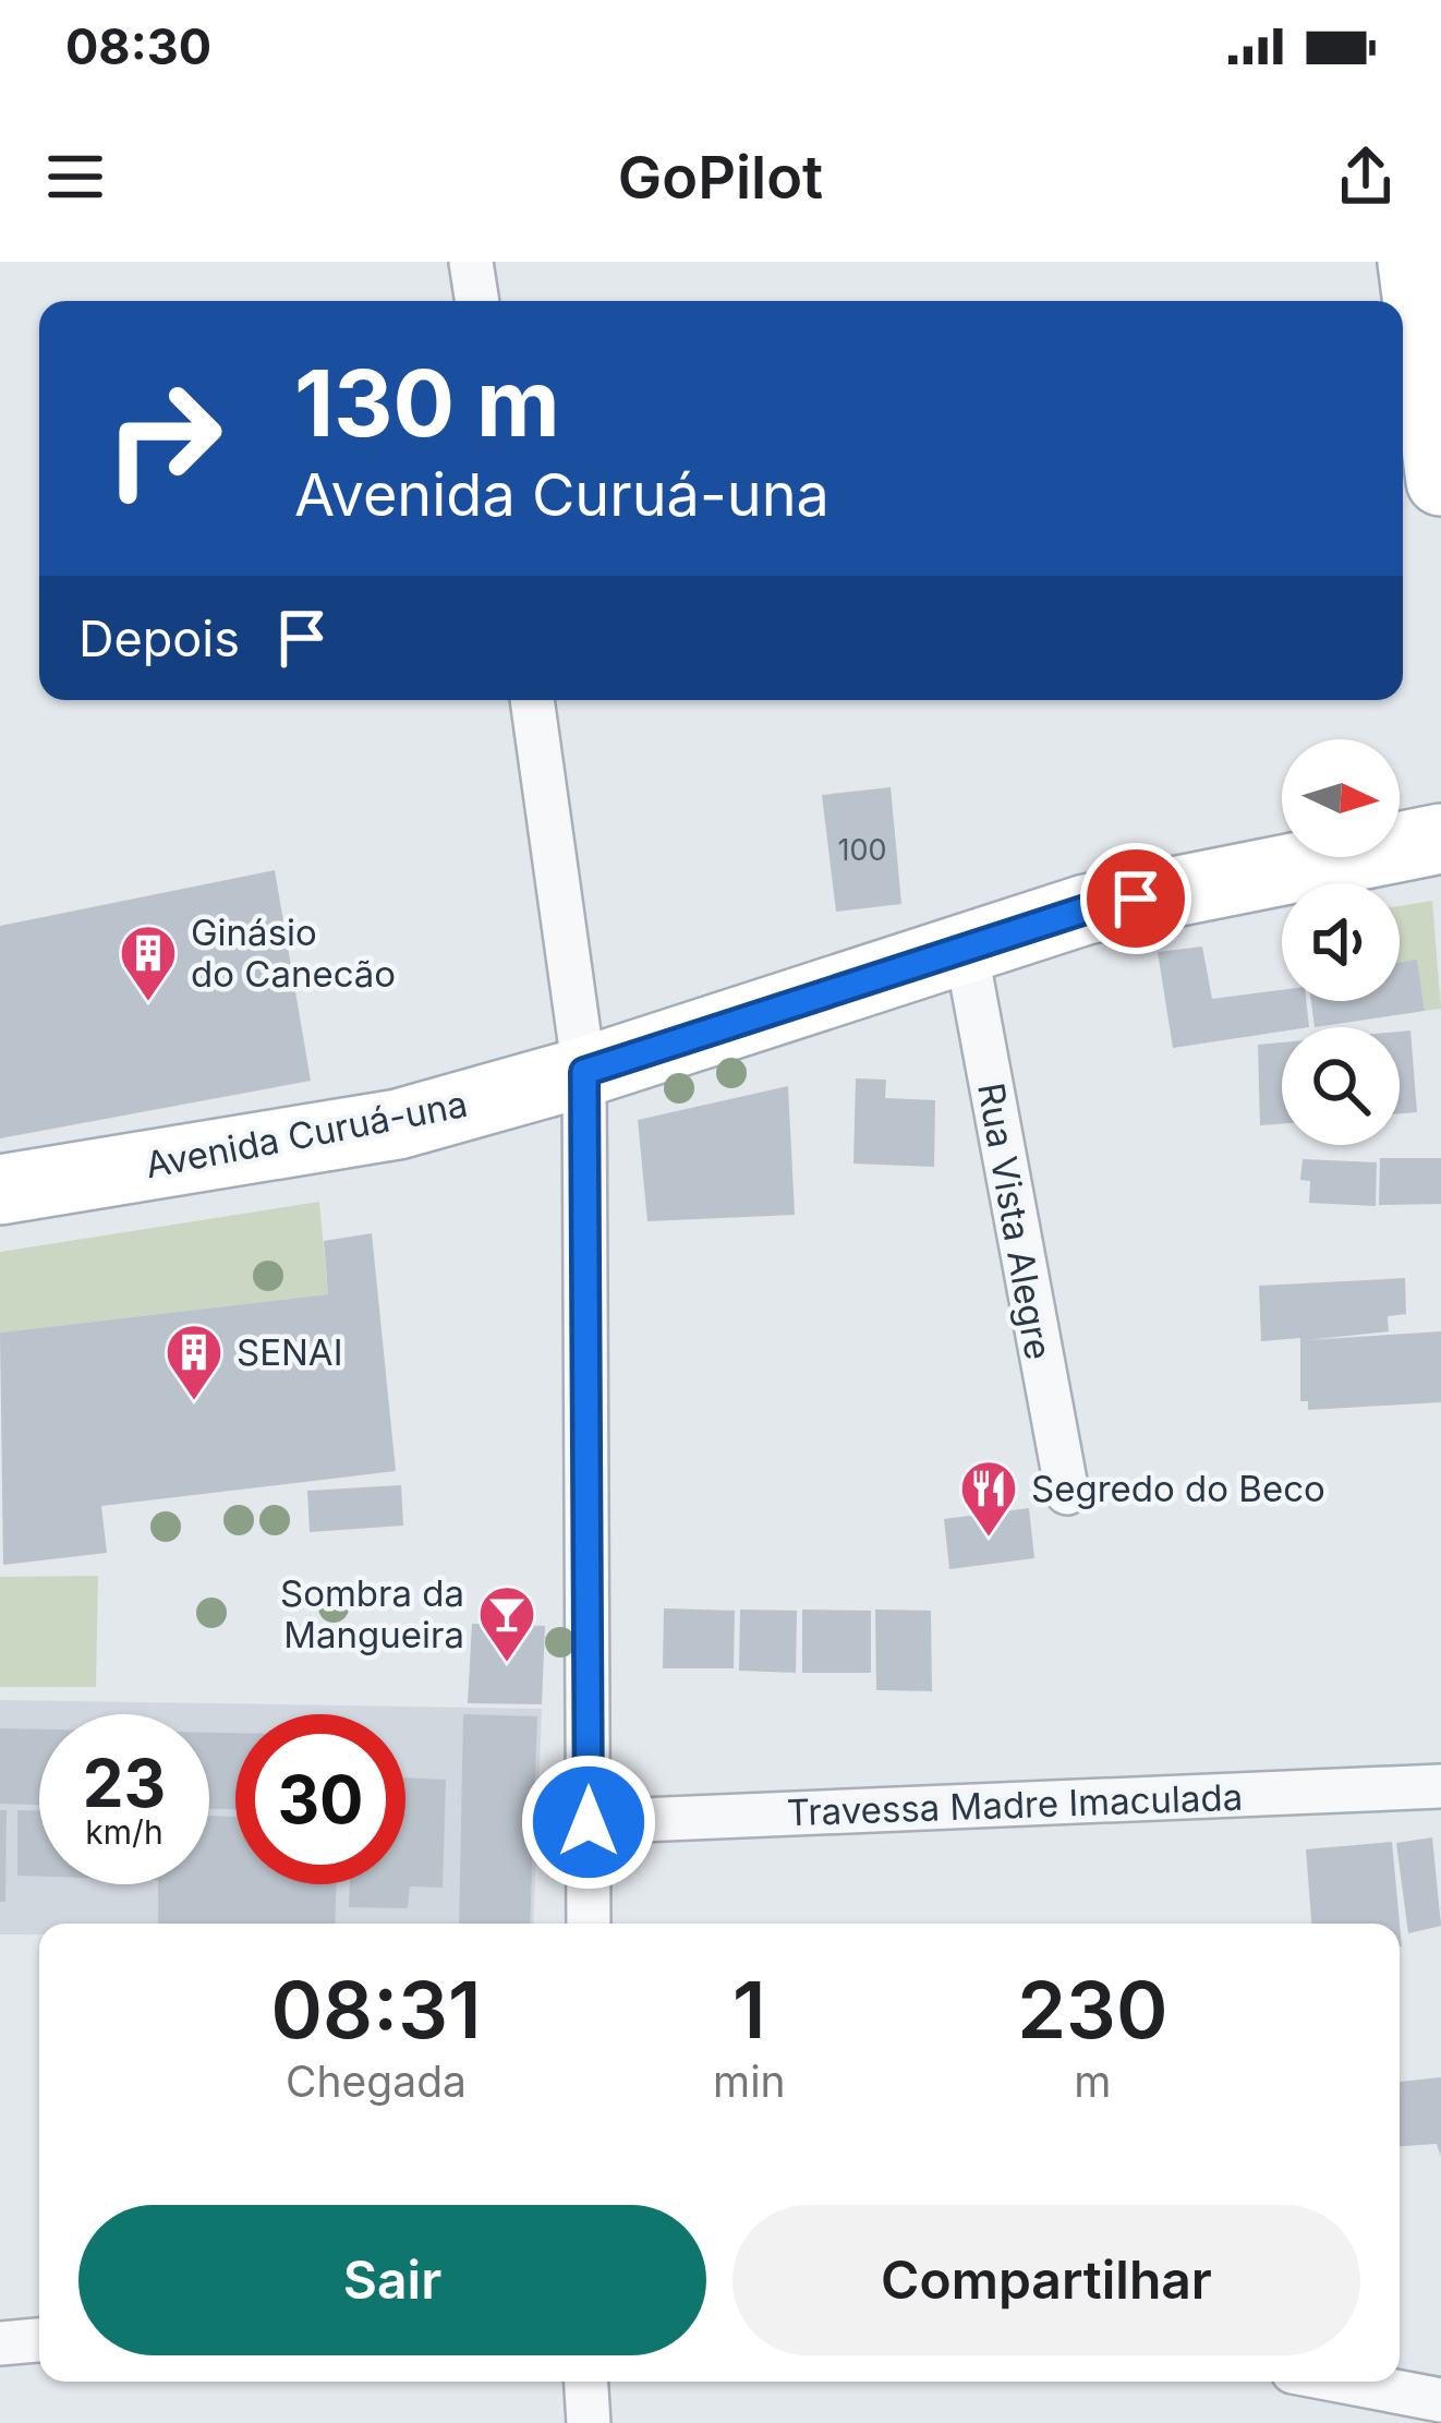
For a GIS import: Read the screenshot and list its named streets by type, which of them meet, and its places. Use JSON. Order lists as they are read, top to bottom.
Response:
{
  "streets": {
    "main road": ["Avenida Curuá-una"],
    "street": ["Rua Vista Alegre", "Travessa Madre Imaculada"]
  },
  "crossings": [
    ["Avenida Curuá-una", "Rua Vista Alegre"]
  ],
  "places": {
    "building": ["Ginásio do Canecão", "SENAI"],
    "restaurant": ["Segredo do Beco"],
    "bar": ["Sombra da Mangueira"]
  },
  "house_numbers": ["100"],
  "north": "right",
  "page": {
    "status": "08:30",
    "header": "GoPilot",
    "turn": ["130 m", "Avenida Curuá-una"],
    "then": "Depois",
    "speed": "23 km/h",
    "limit": "30",
    "eta": [
      "08:31",
      "Chegada",
      "1",
      "min",
      "230",
      "m"
    ],
    "buttons": ["Sair", "Compartilhar"]
  }
}
